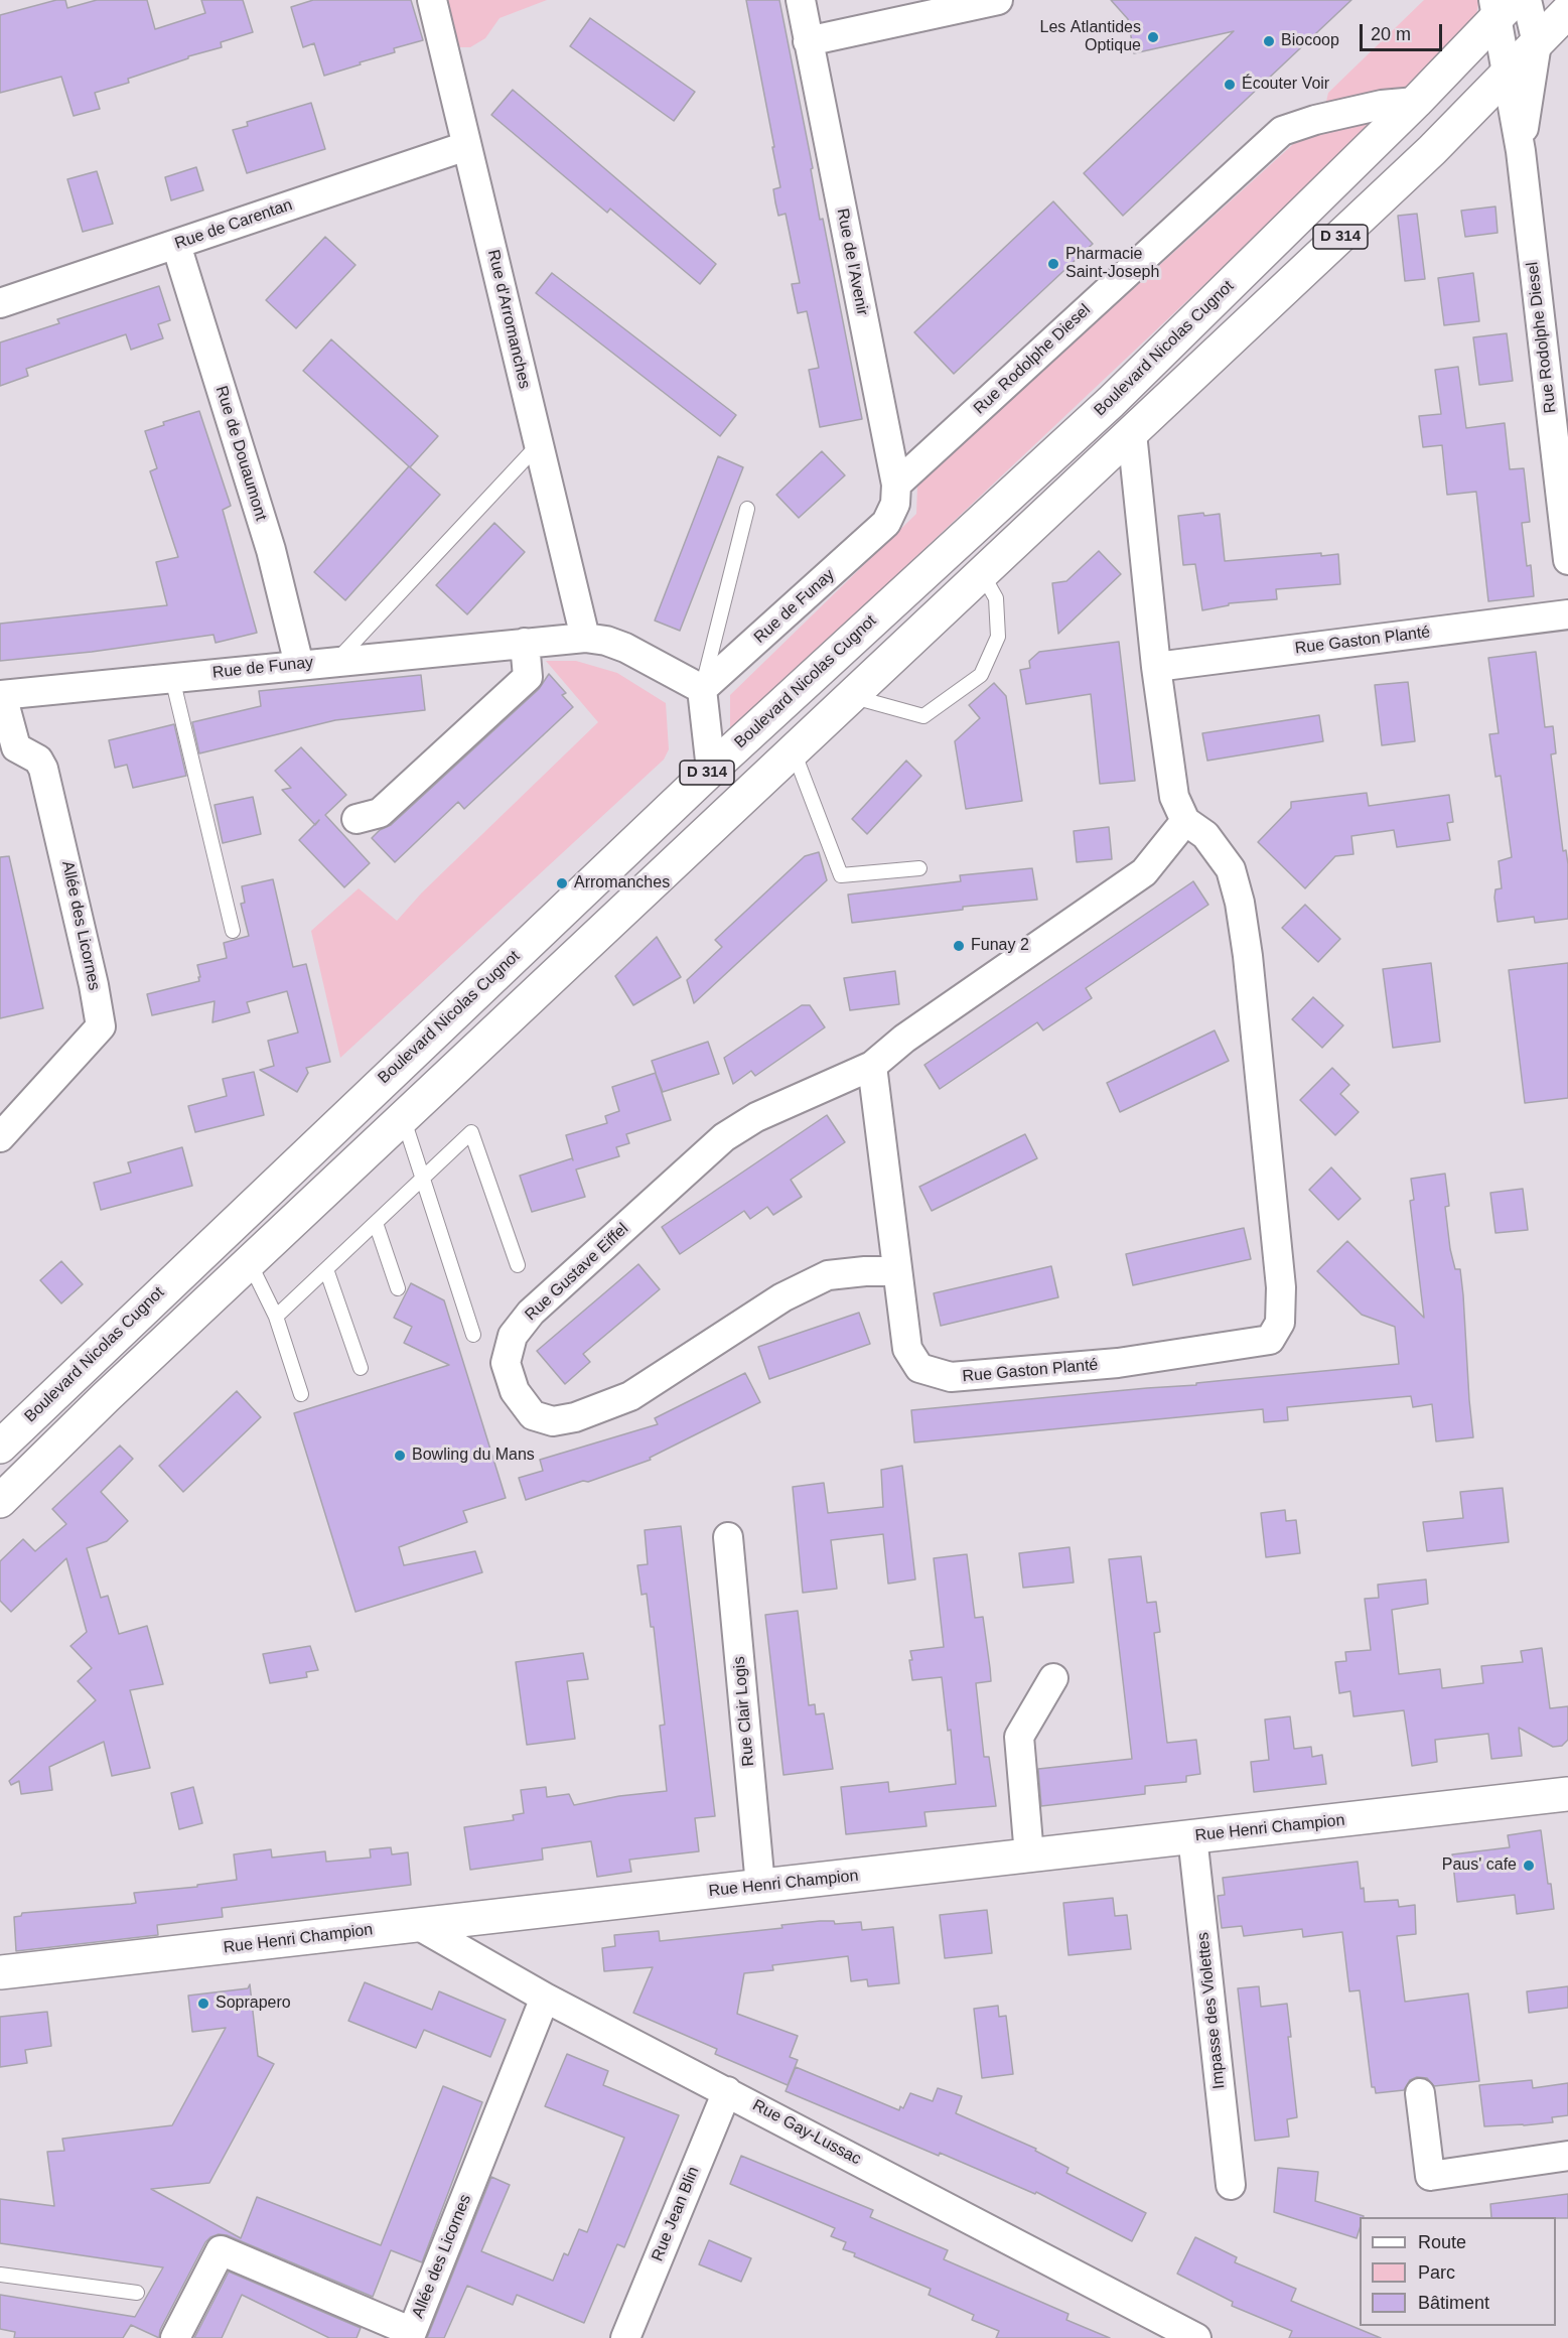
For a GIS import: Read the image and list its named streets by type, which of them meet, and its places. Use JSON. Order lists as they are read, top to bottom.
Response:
{
  "streets": {
    "main road": ["D 314", "Boulevard Nicolas Cugnot", "Rue Henri Champion"],
    "street": [
      "Rue de Carentan",
      "Rue de l'Avenir",
      "Rue d'Arromanches",
      "Rue Rodolphe Diesel",
      "Rue de Douaumont",
      "Rue de Funay",
      "Rue Gaston Planté",
      "Allée des Licornes",
      "Rue Gustave Eiffel",
      "Rue Clair Logis",
      "Impasse des Violettes",
      "Rue Gay-Lussac",
      "Rue Jean Blin"
    ]
  },
  "crossings": [
    ["Rue de Carentan", "Rue d'Arromanches"],
    ["Rue de Carentan", "Rue de Douaumont"],
    ["D 314", "Rue Gaston Planté"],
    ["Rue de l'Avenir", "Rue Rodolphe Diesel"],
    ["Rue de l'Avenir", "Rue de Funay"],
    ["Rue d'Arromanches", "Rue de Funay"],
    ["Rue Rodolphe Diesel", "Boulevard Nicolas Cugnot"],
    ["Rue de Douaumont", "Rue de Funay"],
    ["Rue de Funay", "Allée des Licornes"],
    ["Rue Gaston Planté", "Rue Gustave Eiffel"],
    ["Allée des Licornes", "Rue Gay-Lussac"],
    ["Rue Clair Logis", "Rue Henri Champion"],
    ["Rue Henri Champion", "Impasse des Violettes"],
    ["Rue Henri Champion", "Rue Gay-Lussac"],
    ["Rue Gay-Lussac", "Rue Jean Blin"]
  ],
  "places": [
    "Les Atlantides Optique",
    "Biocoop",
    "Écouter Voir",
    "Pharmacie Saint-Joseph",
    "Arromanches",
    "Funay 2",
    "Bowling du Mans",
    "Paus' cafe",
    "Soprapero"
  ],
  "legend": ["Route", "Parc", "Bâtiment"],
  "scale_bar": "20 m"
}
